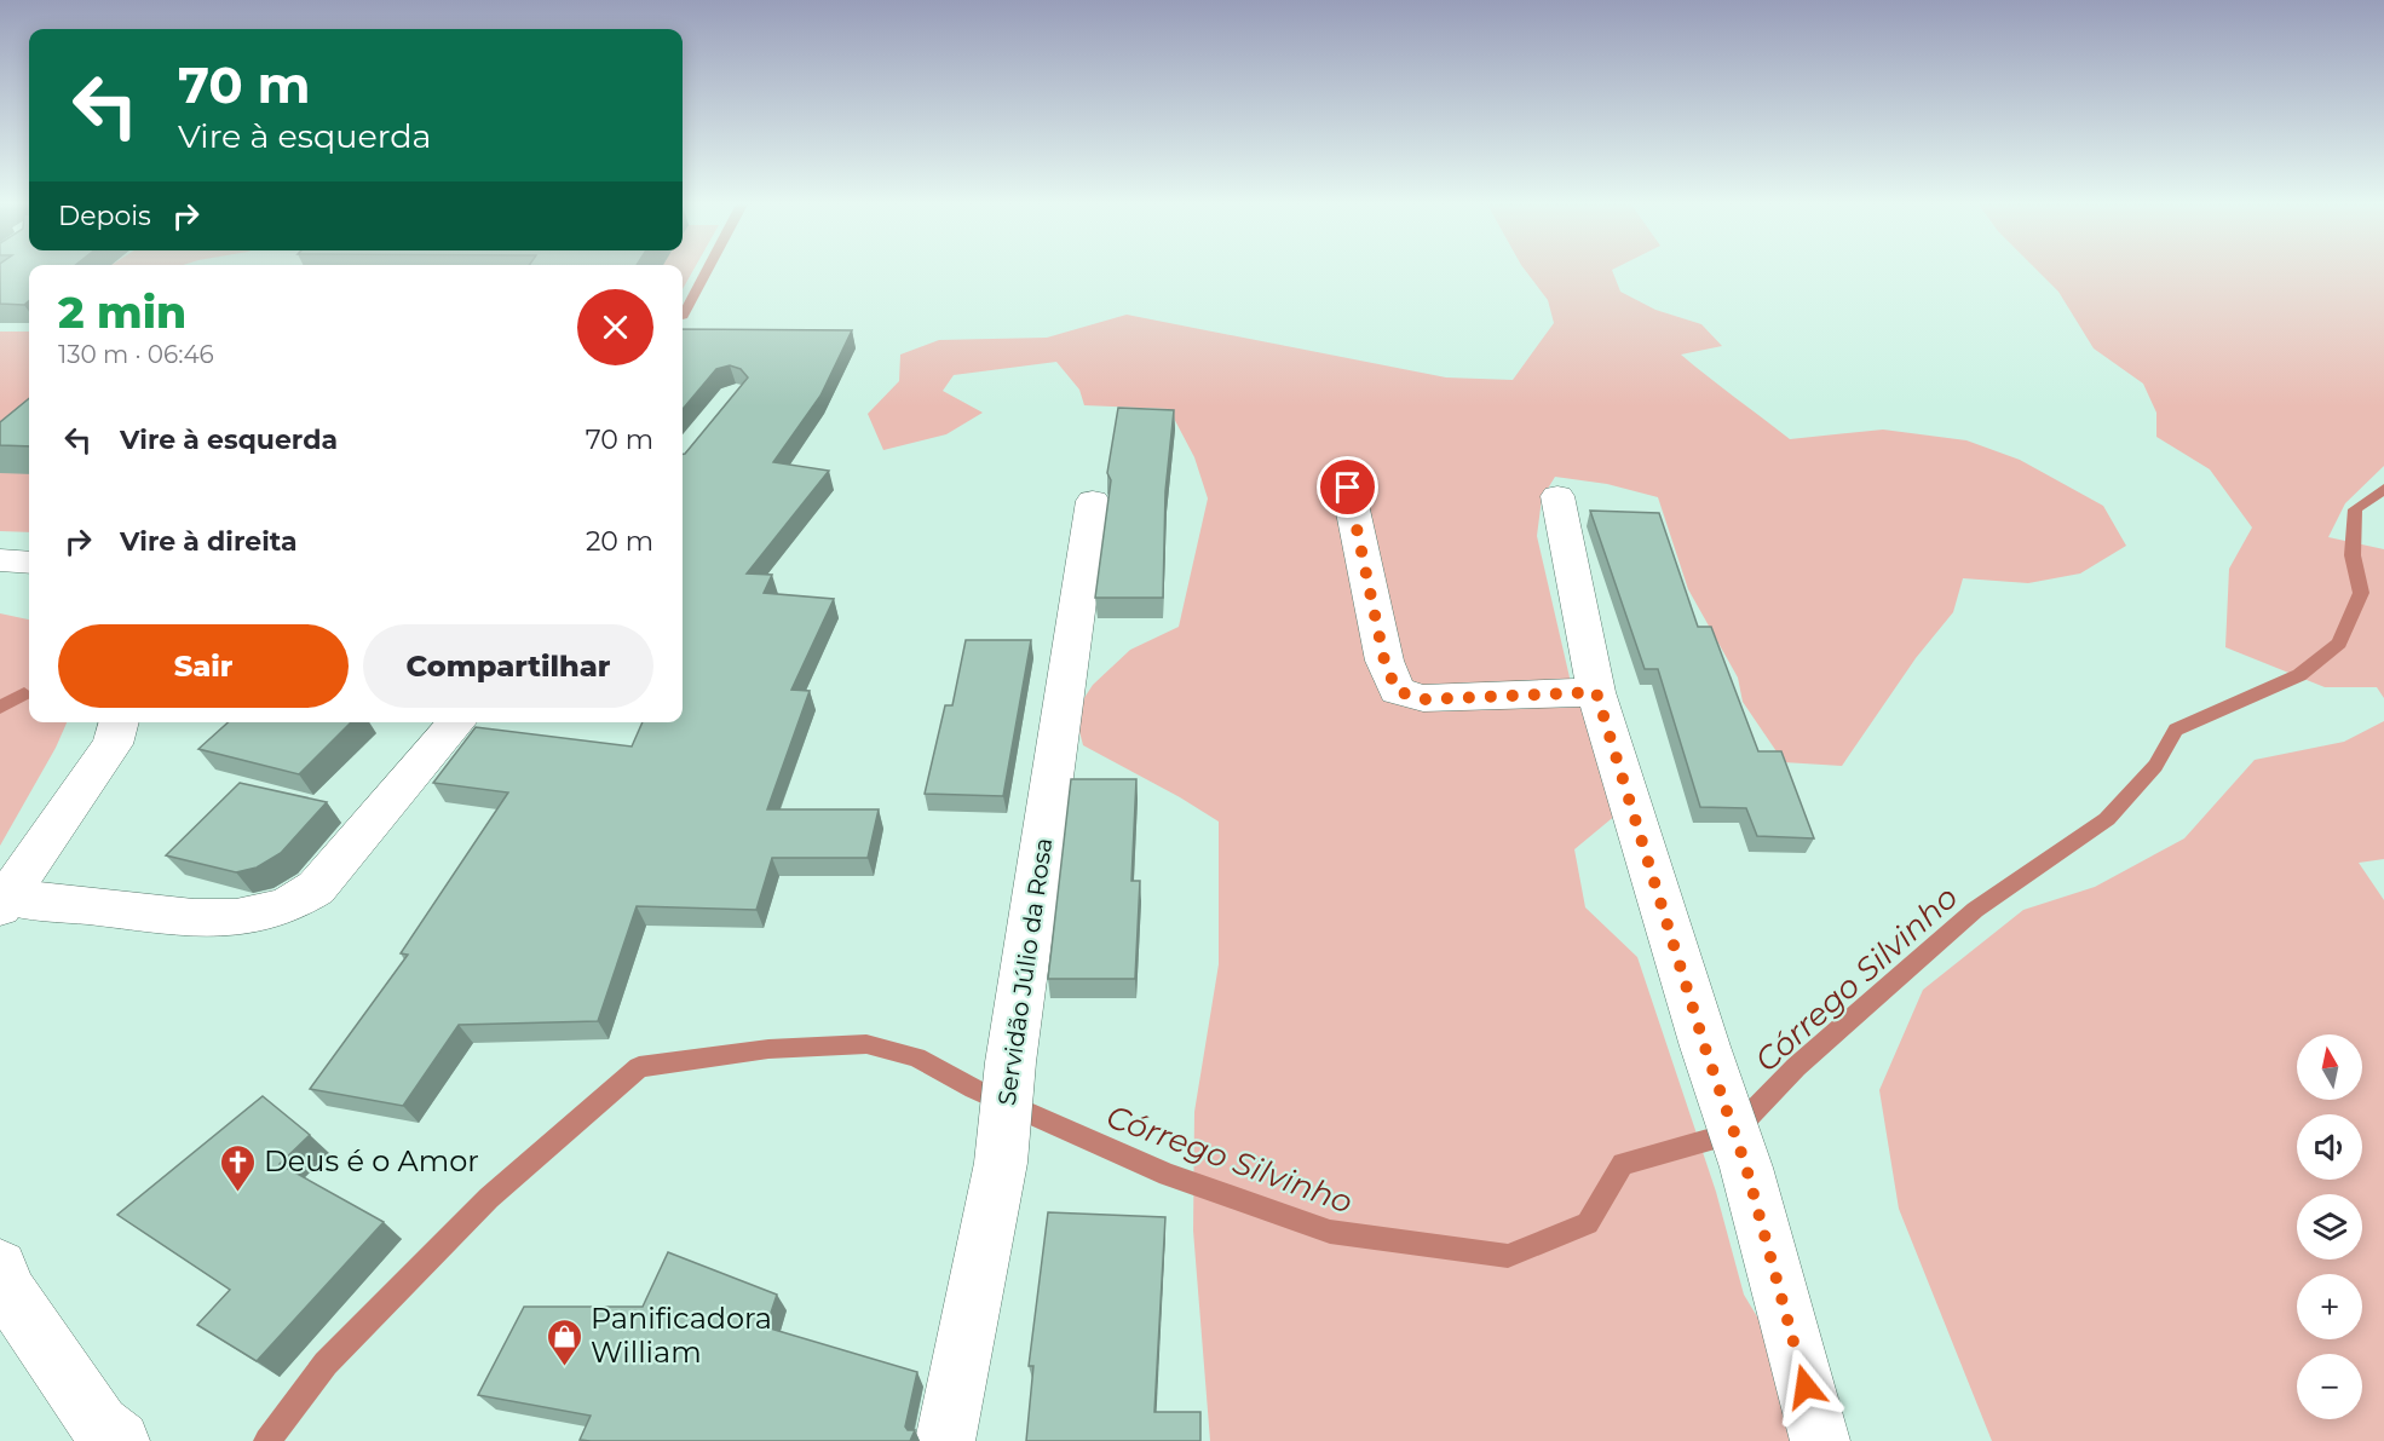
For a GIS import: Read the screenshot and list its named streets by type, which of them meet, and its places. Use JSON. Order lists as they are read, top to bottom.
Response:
{
  "streets": {
    "street": ["Servidão Júlio da Rosa"]
  },
  "water": ["Córrego Silvinho"],
  "places": {
    "church": ["Deus é o Amor"],
    "shop": ["Panificadora William"]
  },
  "north": "top",
  "page": {
    "turn": ["70 m", "Vire à esquerda"],
    "then": "Depois",
    "heading": ["2 min", "130 m · 06:46"],
    "list": [
      {
        "name": "Vire à esquerda",
        "value": "70 m"
      },
      {
        "name": "Vire à direita",
        "value": "20 m"
      }
    ],
    "buttons": ["Sair", "Compartilhar"],
    "map_buttons": ["+", "−"]
  }
}
